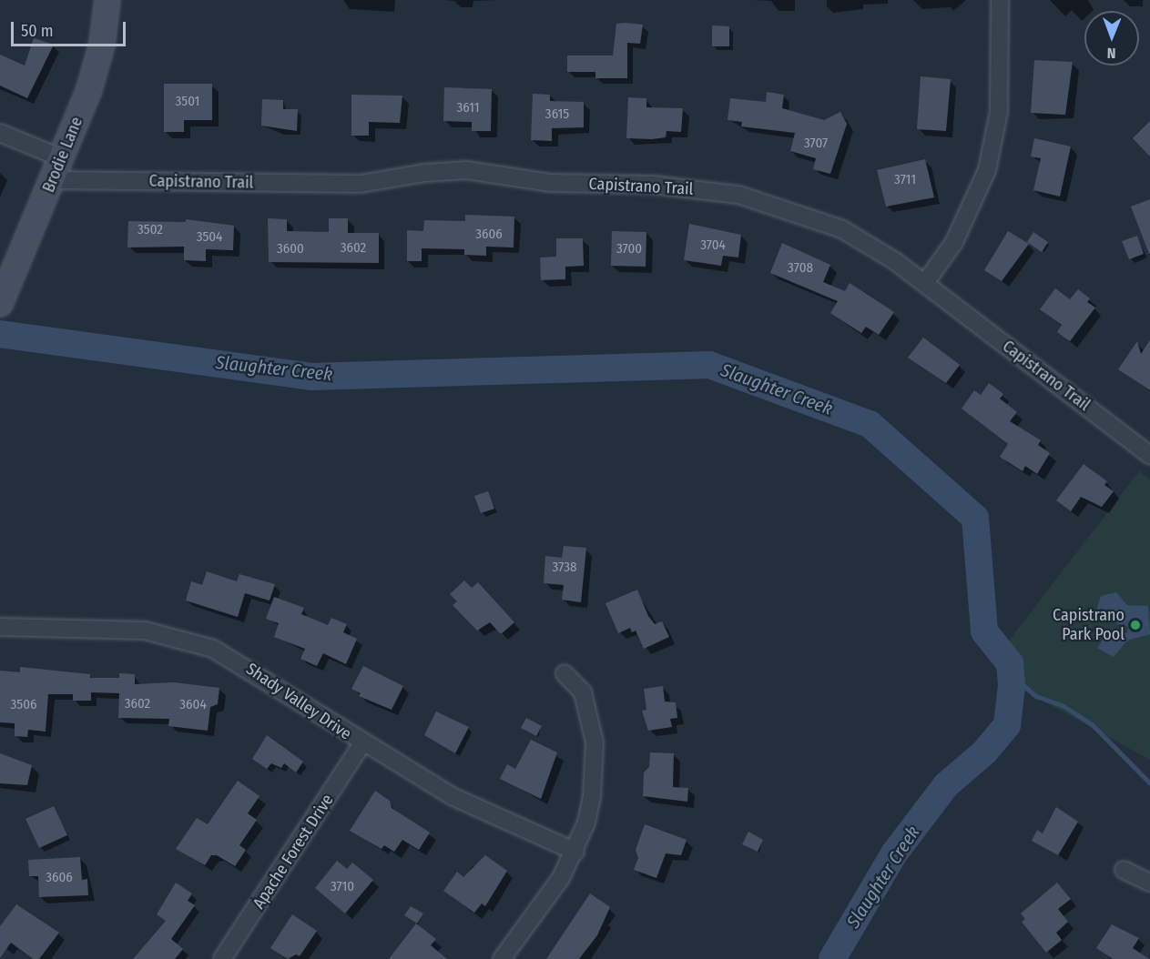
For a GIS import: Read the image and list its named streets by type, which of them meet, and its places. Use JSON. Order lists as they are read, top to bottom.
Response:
{
  "streets": {
    "main road": ["Brodie Lane"],
    "street": ["Capistrano Trail", "Shady Valley Drive", "Apache Forest Drive"]
  },
  "crossings": [
    ["Brodie Lane", "Capistrano Trail"],
    ["Shady Valley Drive", "Apache Forest Drive"]
  ],
  "water": ["Slaughter Creek"],
  "places": ["Capistrano Park Pool"],
  "house_numbers": [
    "3501",
    "3611",
    "3615",
    "3707",
    "3711",
    "3502",
    "3606",
    "3504",
    "3704",
    "3602",
    "3600",
    "3700",
    "3708",
    "3738",
    "3602",
    "3506",
    "3604",
    "3606",
    "3710"
  ],
  "scale_bar": "50 m",
  "north": "bottom"
}
